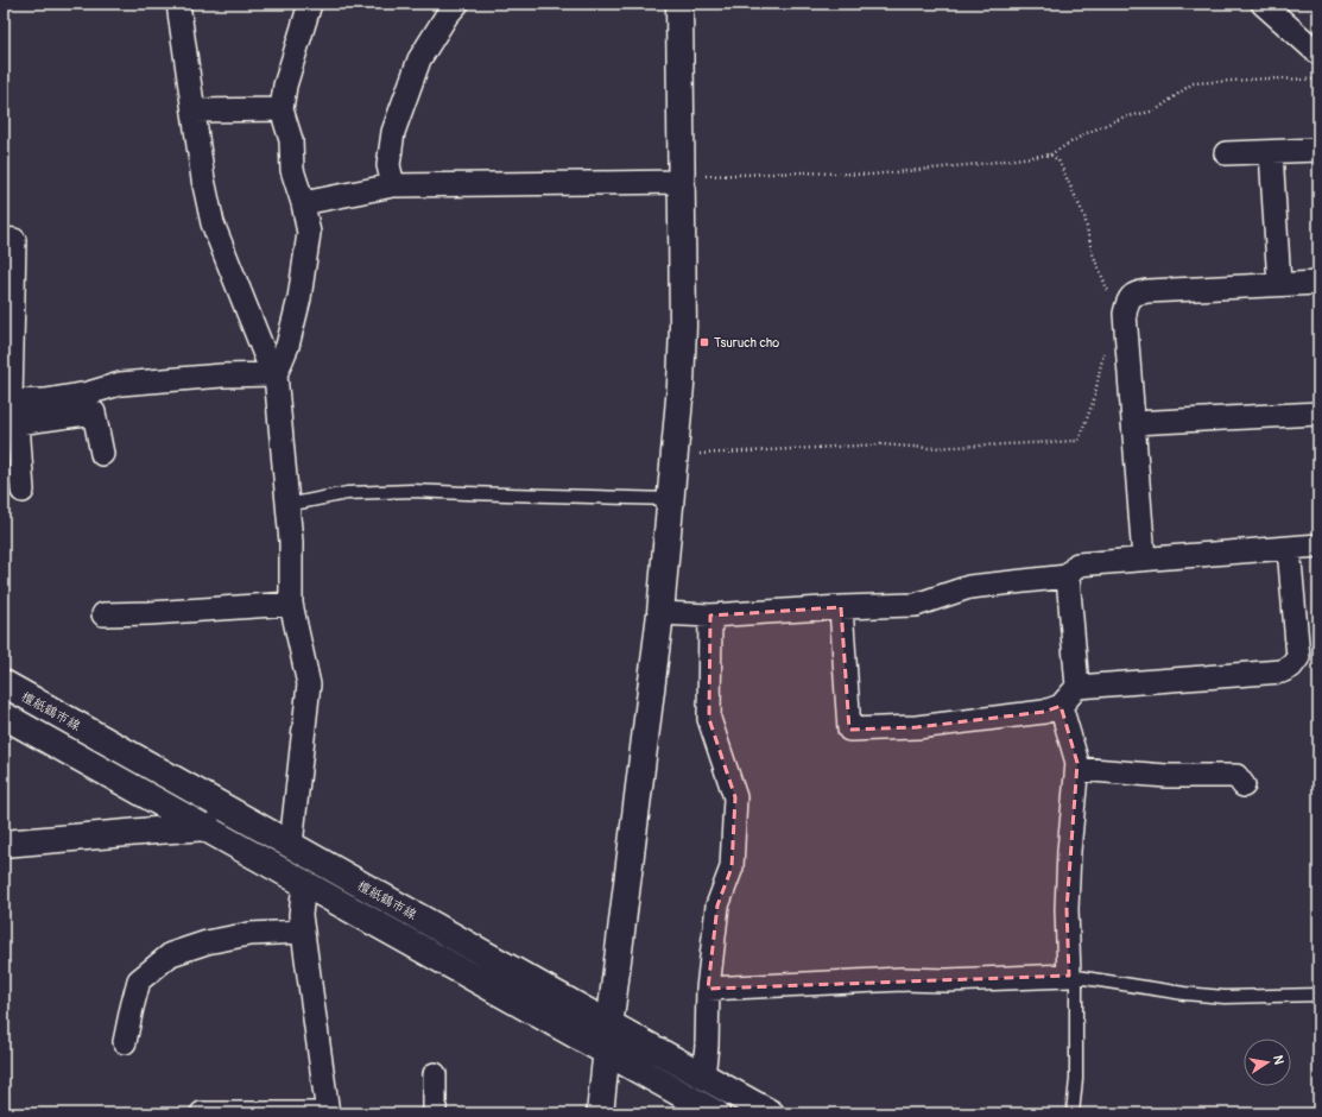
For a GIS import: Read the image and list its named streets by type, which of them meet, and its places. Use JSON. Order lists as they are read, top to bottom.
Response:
{
  "streets": {
    "main road": ["檀紙鶴市線"]
  },
  "places": {
    "transit": ["Tsuruch cho"]
  },
  "north": "right"
}
